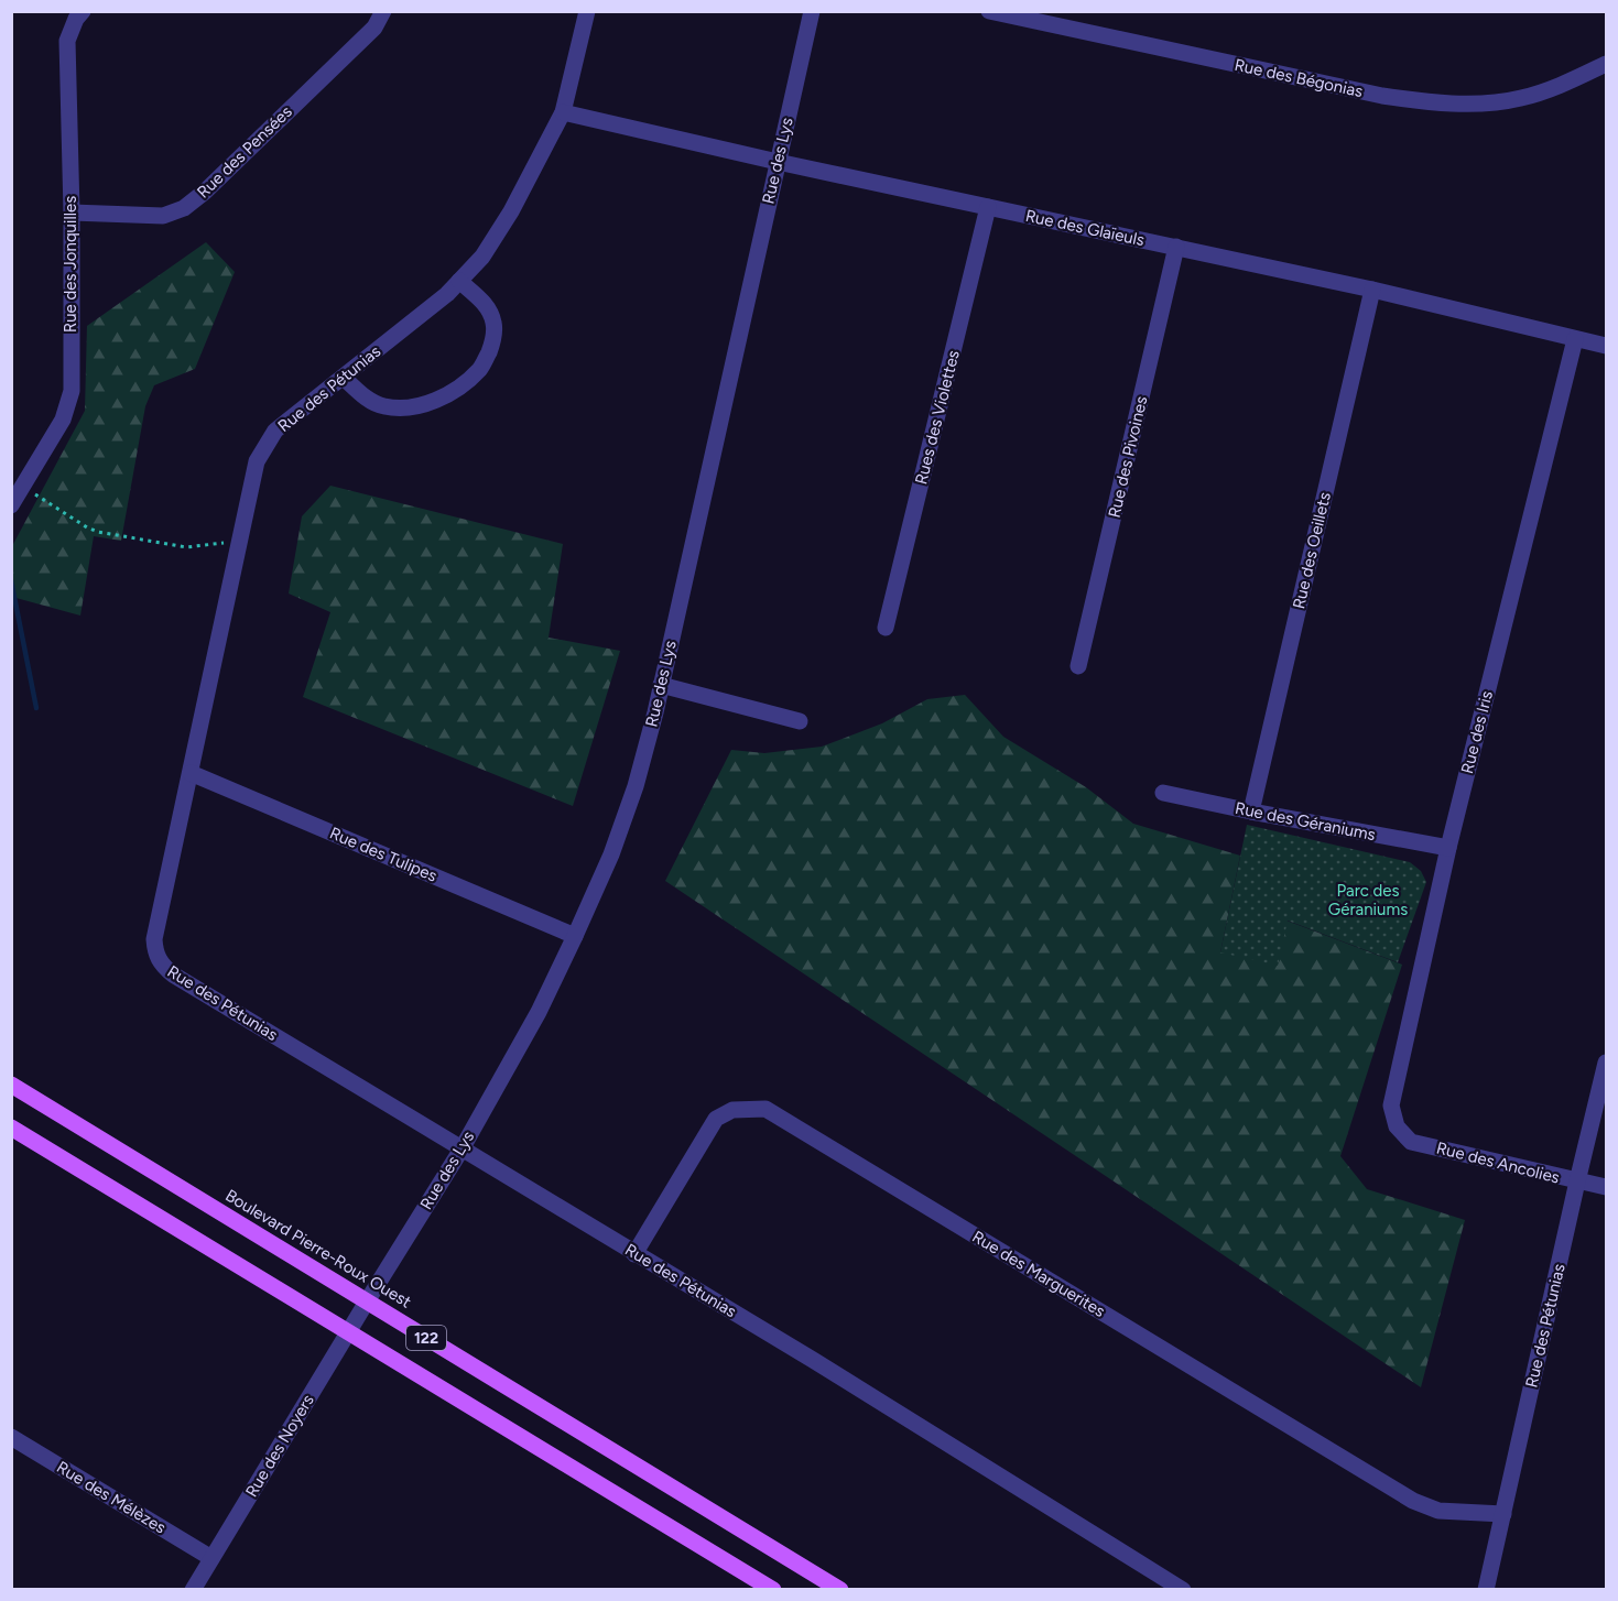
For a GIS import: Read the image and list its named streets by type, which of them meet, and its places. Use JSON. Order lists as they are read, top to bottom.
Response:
{
  "streets": {
    "main road": ["Boulevard Pierre-Roux Ouest", "122"],
    "street": [
      "Rue des Bégonias",
      "Rue des Pensées",
      "Rue des Lys",
      "Rue des Glaïeuls",
      "Rue des Jonquilles",
      "Rue des Pétunias",
      "Rues des Violettes",
      "Rue des Pivoines",
      "Rue des Oeillets",
      "Rue des Iris",
      "Rue des Géraniums",
      "Rue des Tulipes",
      "Rue des Ancolies",
      "Rue des Marguerites",
      "Rue des Noyers",
      "Rue des Mélèzes"
    ]
  },
  "crossings": [
    ["Rue des Pensées", "Rue des Jonquilles"],
    ["Rue des Lys", "Rue des Glaïeuls"],
    ["Rue des Lys", "Rue des Pétunias"],
    ["Rue des Lys", "Rue des Tulipes"],
    ["Rue des Lys", "Boulevard Pierre-Roux Ouest"],
    ["Rue des Lys", "Rue des Noyers"],
    ["Rue des Glaïeuls", "Rue des Pétunias"],
    ["Rue des Glaïeuls", "Rues des Violettes"],
    ["Rue des Glaïeuls", "Rue des Pivoines"],
    ["Rue des Glaïeuls", "Rue des Oeillets"],
    ["Rue des Glaïeuls", "Rue des Iris"],
    ["Rue des Pétunias", "Rue des Tulipes"],
    ["Rue des Pétunias", "Rue des Ancolies"],
    ["Rue des Pétunias", "Rue des Marguerites"],
    ["Rue des Oeillets", "Rue des Géraniums"],
    ["Rue des Iris", "Rue des Géraniums"],
    ["Rue des Iris", "Rue des Ancolies"],
    ["Boulevard Pierre-Roux Ouest", "Rue des Noyers"],
    ["122", "Rue des Noyers"],
    ["Rue des Noyers", "Rue des Mélèzes"]
  ],
  "parks": ["Parc des Géraniums"]
}
